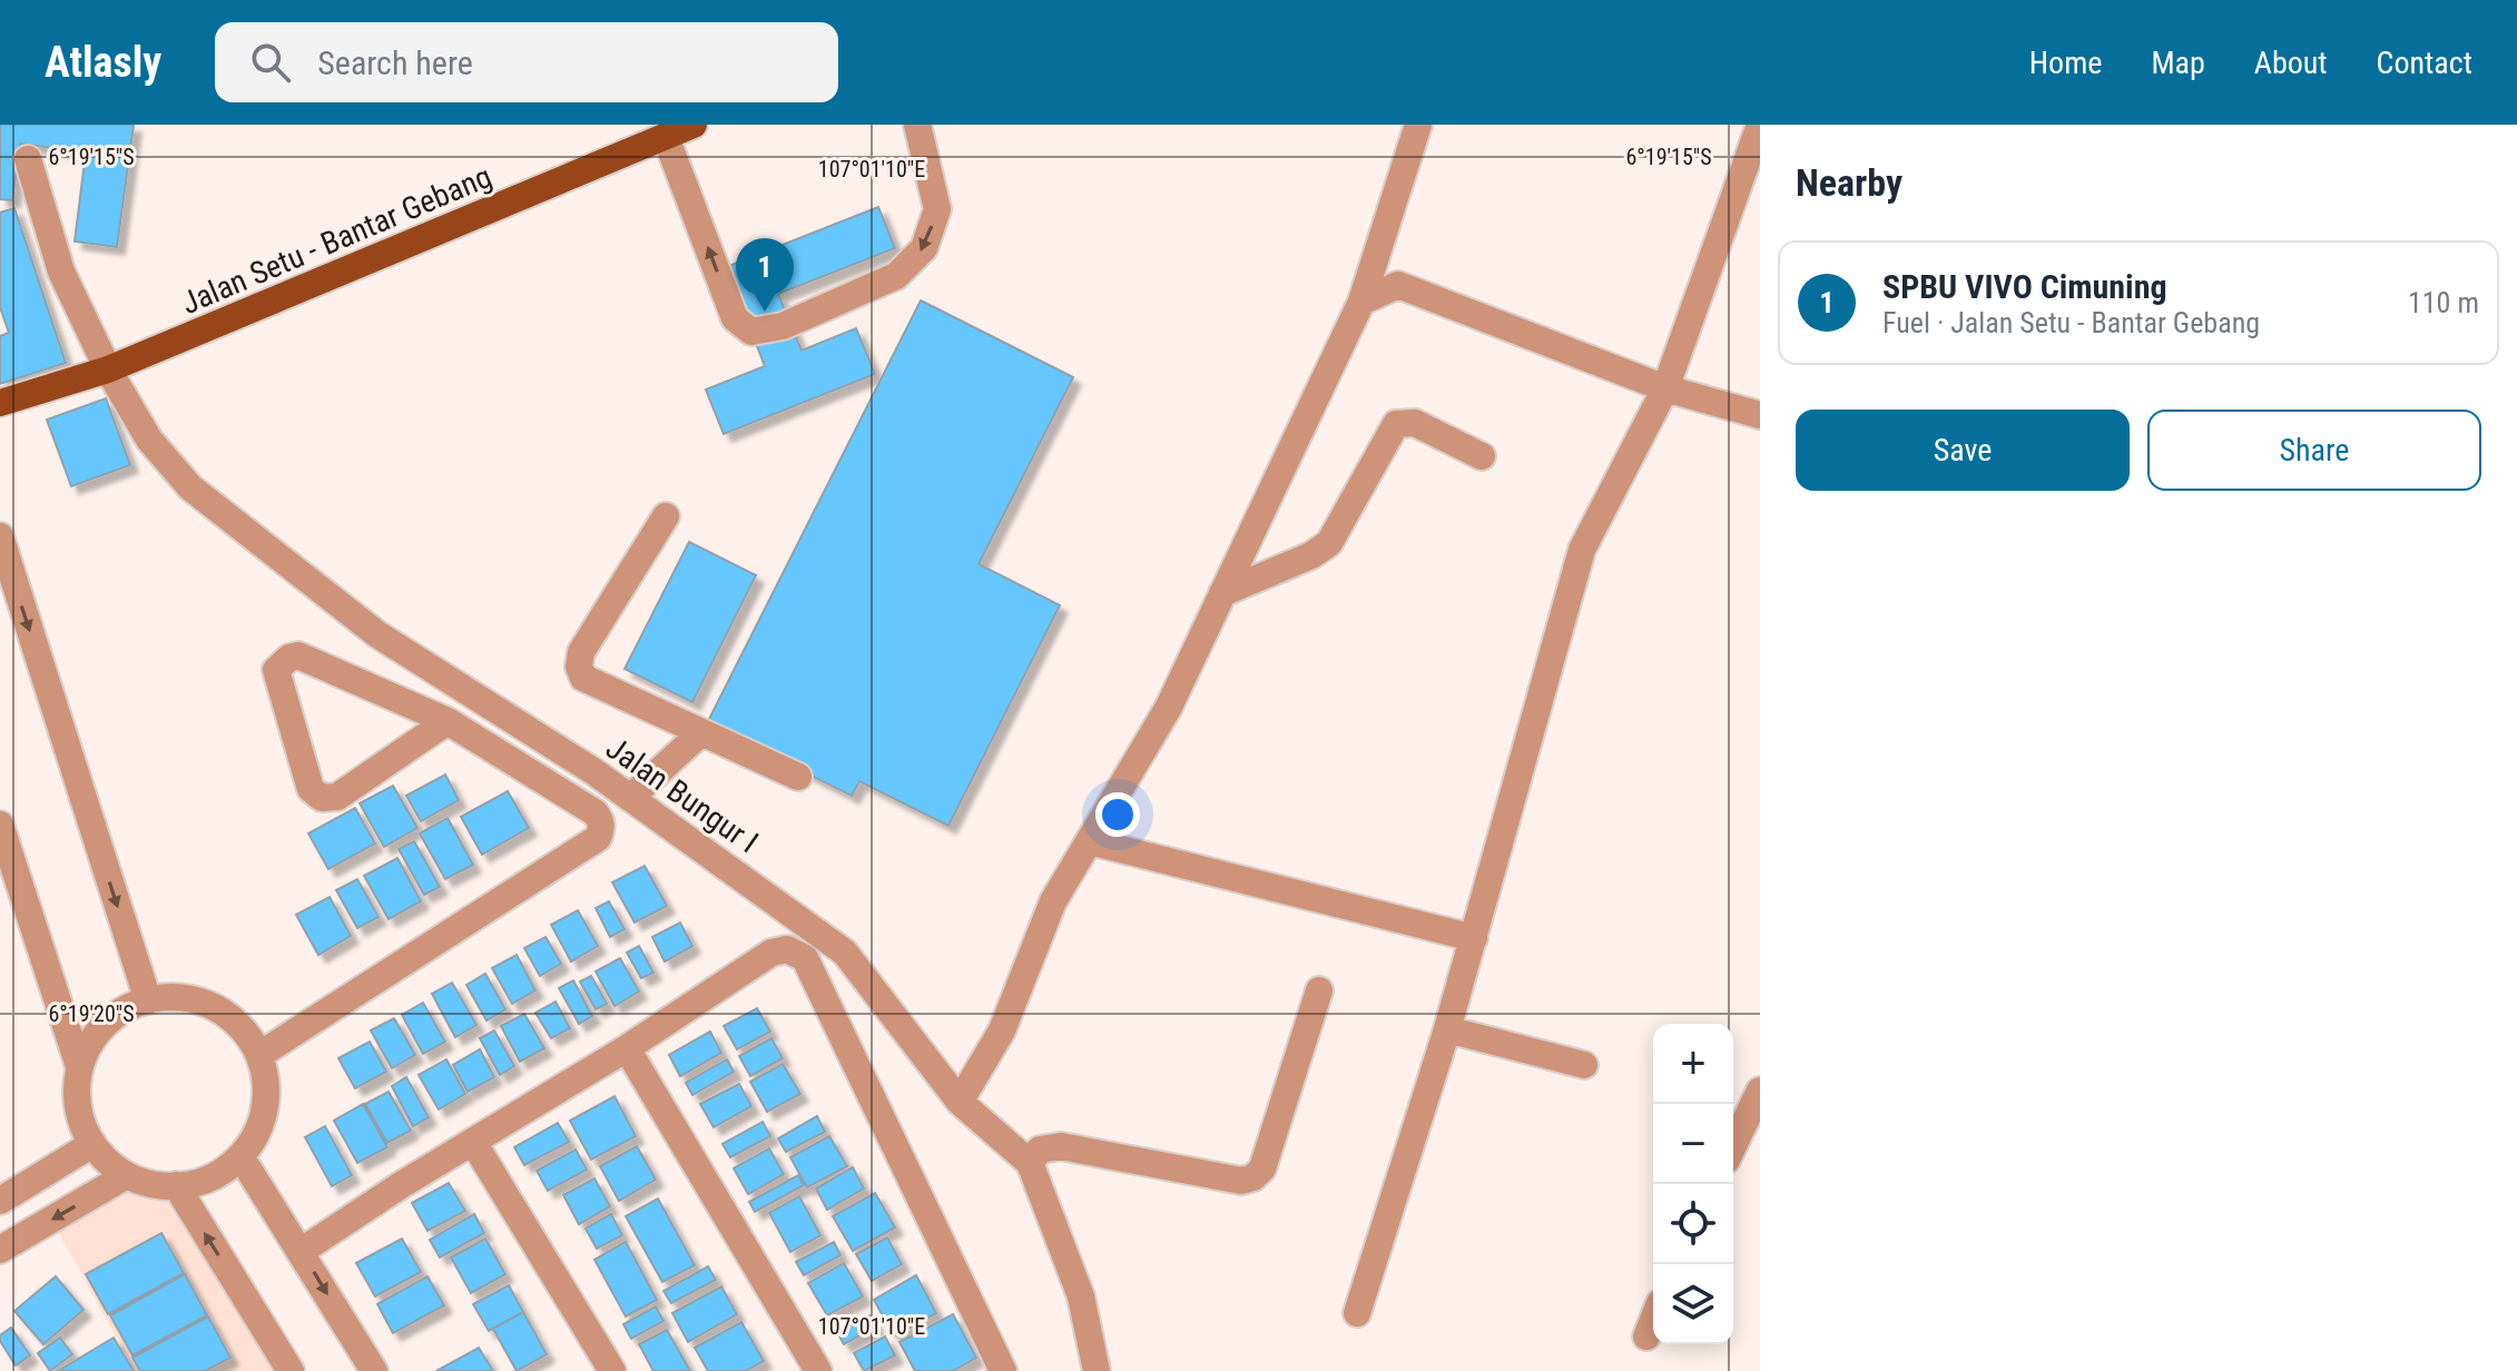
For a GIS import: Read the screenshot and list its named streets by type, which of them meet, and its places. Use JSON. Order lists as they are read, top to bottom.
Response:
{
  "streets": {
    "main road": ["Jalan Setu - Bantar Gebang"],
    "street": ["Jalan Bungur I"]
  },
  "crossings": [
    ["Jalan Setu - Bantar Gebang", "Jalan Bungur I"]
  ],
  "page": {
    "header": "Atlasly",
    "search": "Search here",
    "nav": [
      "Home",
      "Map",
      "About",
      "Contact"
    ],
    "heading": "Nearby",
    "pins": "1",
    "list": [
      {
        "mark": "1",
        "name": "SPBU VIVO Cimuning",
        "note": "Fuel · Jalan Setu - Bantar Gebang",
        "value": "110 m"
      }
    ],
    "buttons": ["Save", "Share"],
    "map_buttons": ["+", "−"]
  },
  "coordinates": ["6°19'15\"S", "107°01'10\"E", "6°19'20\"S"]
}
